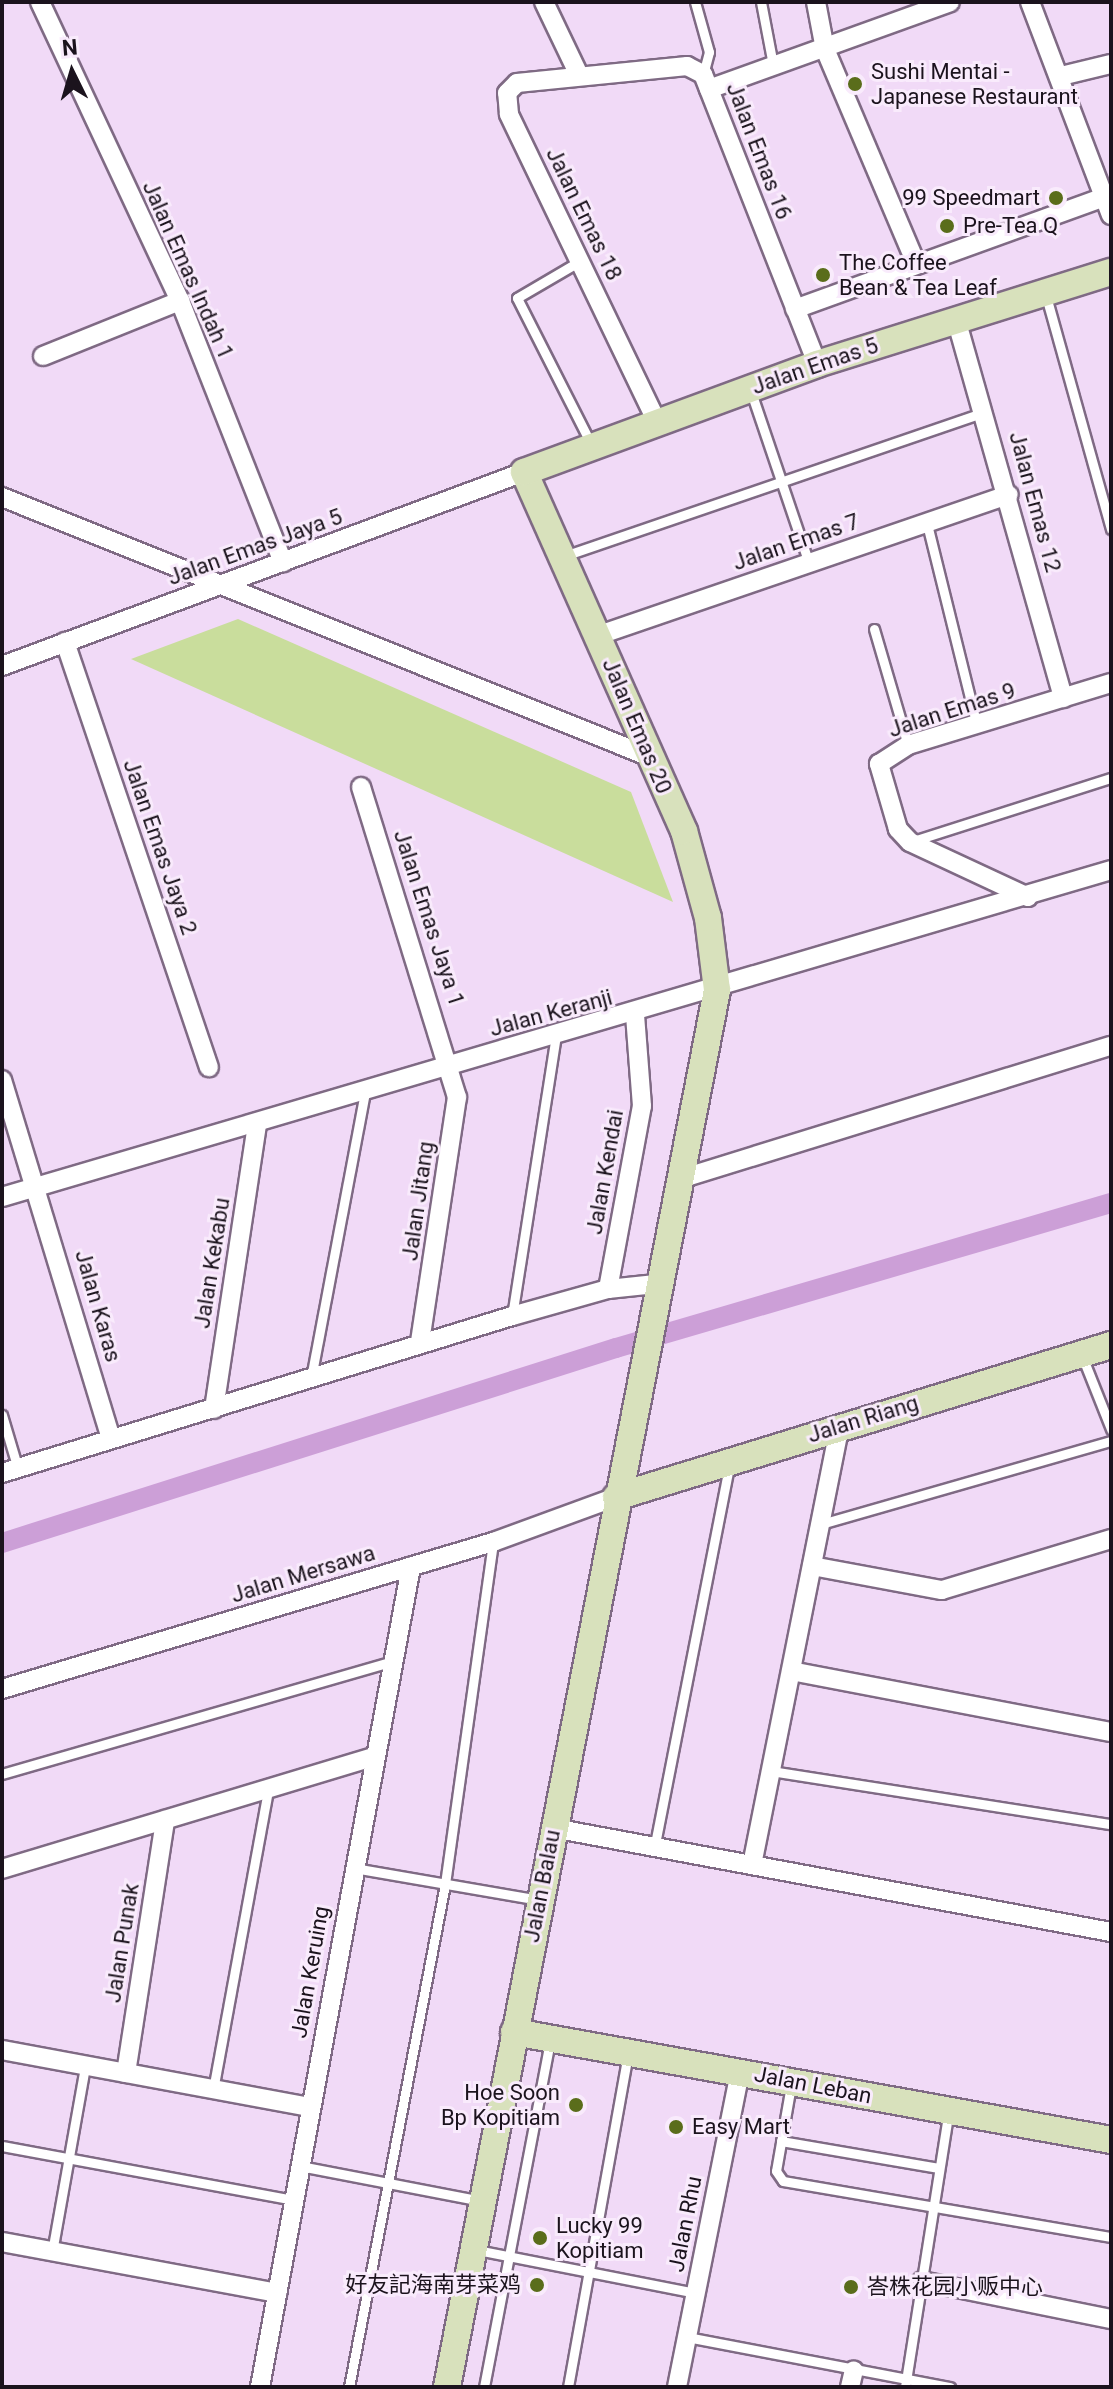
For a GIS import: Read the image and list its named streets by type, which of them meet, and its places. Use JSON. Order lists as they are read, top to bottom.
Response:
{
  "streets": {
    "street": [
      "Jalan Emas 16",
      "Jalan Emas 18",
      "Jalan Emas Indah 1",
      "Jalan Emas 5",
      "Jalan Emas 12",
      "Jalan Emas 7",
      "Jalan Emas Jaya 5",
      "Jalan Emas 9",
      "Jalan Emas 20",
      "Jalan Emas Jaya 2",
      "Jalan Emas Jaya 1",
      "Jalan Keranji",
      "Jalan Kendai",
      "Jalan Jitang",
      "Jalan Kekabu",
      "Jalan Karas",
      "Jalan Riang",
      "Jalan Mersawa",
      "Jalan Balau",
      "Jalan Punak",
      "Jalan Keruing",
      "Jalan Leban",
      "Jalan Rhu"
    ]
  },
  "crossings": [
    ["Jalan Emas 16", "Jalan Emas 18"],
    ["Jalan Emas 16", "Jalan Emas 5"],
    ["Jalan Emas 18", "Jalan Emas 5"],
    ["Jalan Emas Indah 1", "Jalan Emas Jaya 5"],
    ["Jalan Emas 5", "Jalan Emas 12"],
    ["Jalan Emas 5", "Jalan Emas Jaya 5"],
    ["Jalan Emas 5", "Jalan Emas 20"],
    ["Jalan Emas 12", "Jalan Emas 7"],
    ["Jalan Emas 12", "Jalan Emas 9"],
    ["Jalan Emas 7", "Jalan Emas 20"],
    ["Jalan Emas Jaya 5", "Jalan Emas 20"],
    ["Jalan Emas Jaya 5", "Jalan Emas Jaya 2"],
    ["Jalan Emas 20", "Jalan Keranji"],
    ["Jalan Emas 20", "Jalan Balau"],
    ["Jalan Emas Jaya 1", "Jalan Keranji"],
    ["Jalan Emas Jaya 1", "Jalan Jitang"],
    ["Jalan Keranji", "Jalan Kendai"],
    ["Jalan Keranji", "Jalan Jitang"],
    ["Jalan Keranji", "Jalan Kekabu"],
    ["Jalan Keranji", "Jalan Karas"],
    ["Jalan Keranji", "Jalan Balau"],
    ["Jalan Riang", "Jalan Mersawa"],
    ["Jalan Riang", "Jalan Balau"],
    ["Jalan Mersawa", "Jalan Balau"],
    ["Jalan Mersawa", "Jalan Keruing"],
    ["Jalan Balau", "Jalan Leban"],
    ["Jalan Leban", "Jalan Rhu"]
  ],
  "places": [
    "Sushi Mentai - Japanese Restaurant",
    "99 Speedmart",
    "Pre-Tea Q",
    "The Coffee Bean & Tea Leaf",
    "Hoe Soon Bp Kopitiam",
    "Easy Mart",
    "Lucky 99 Kopitiam",
    "好友記海南芽菜鸡",
    "峇株花园小贩中心"
  ],
  "north": "top"
}
